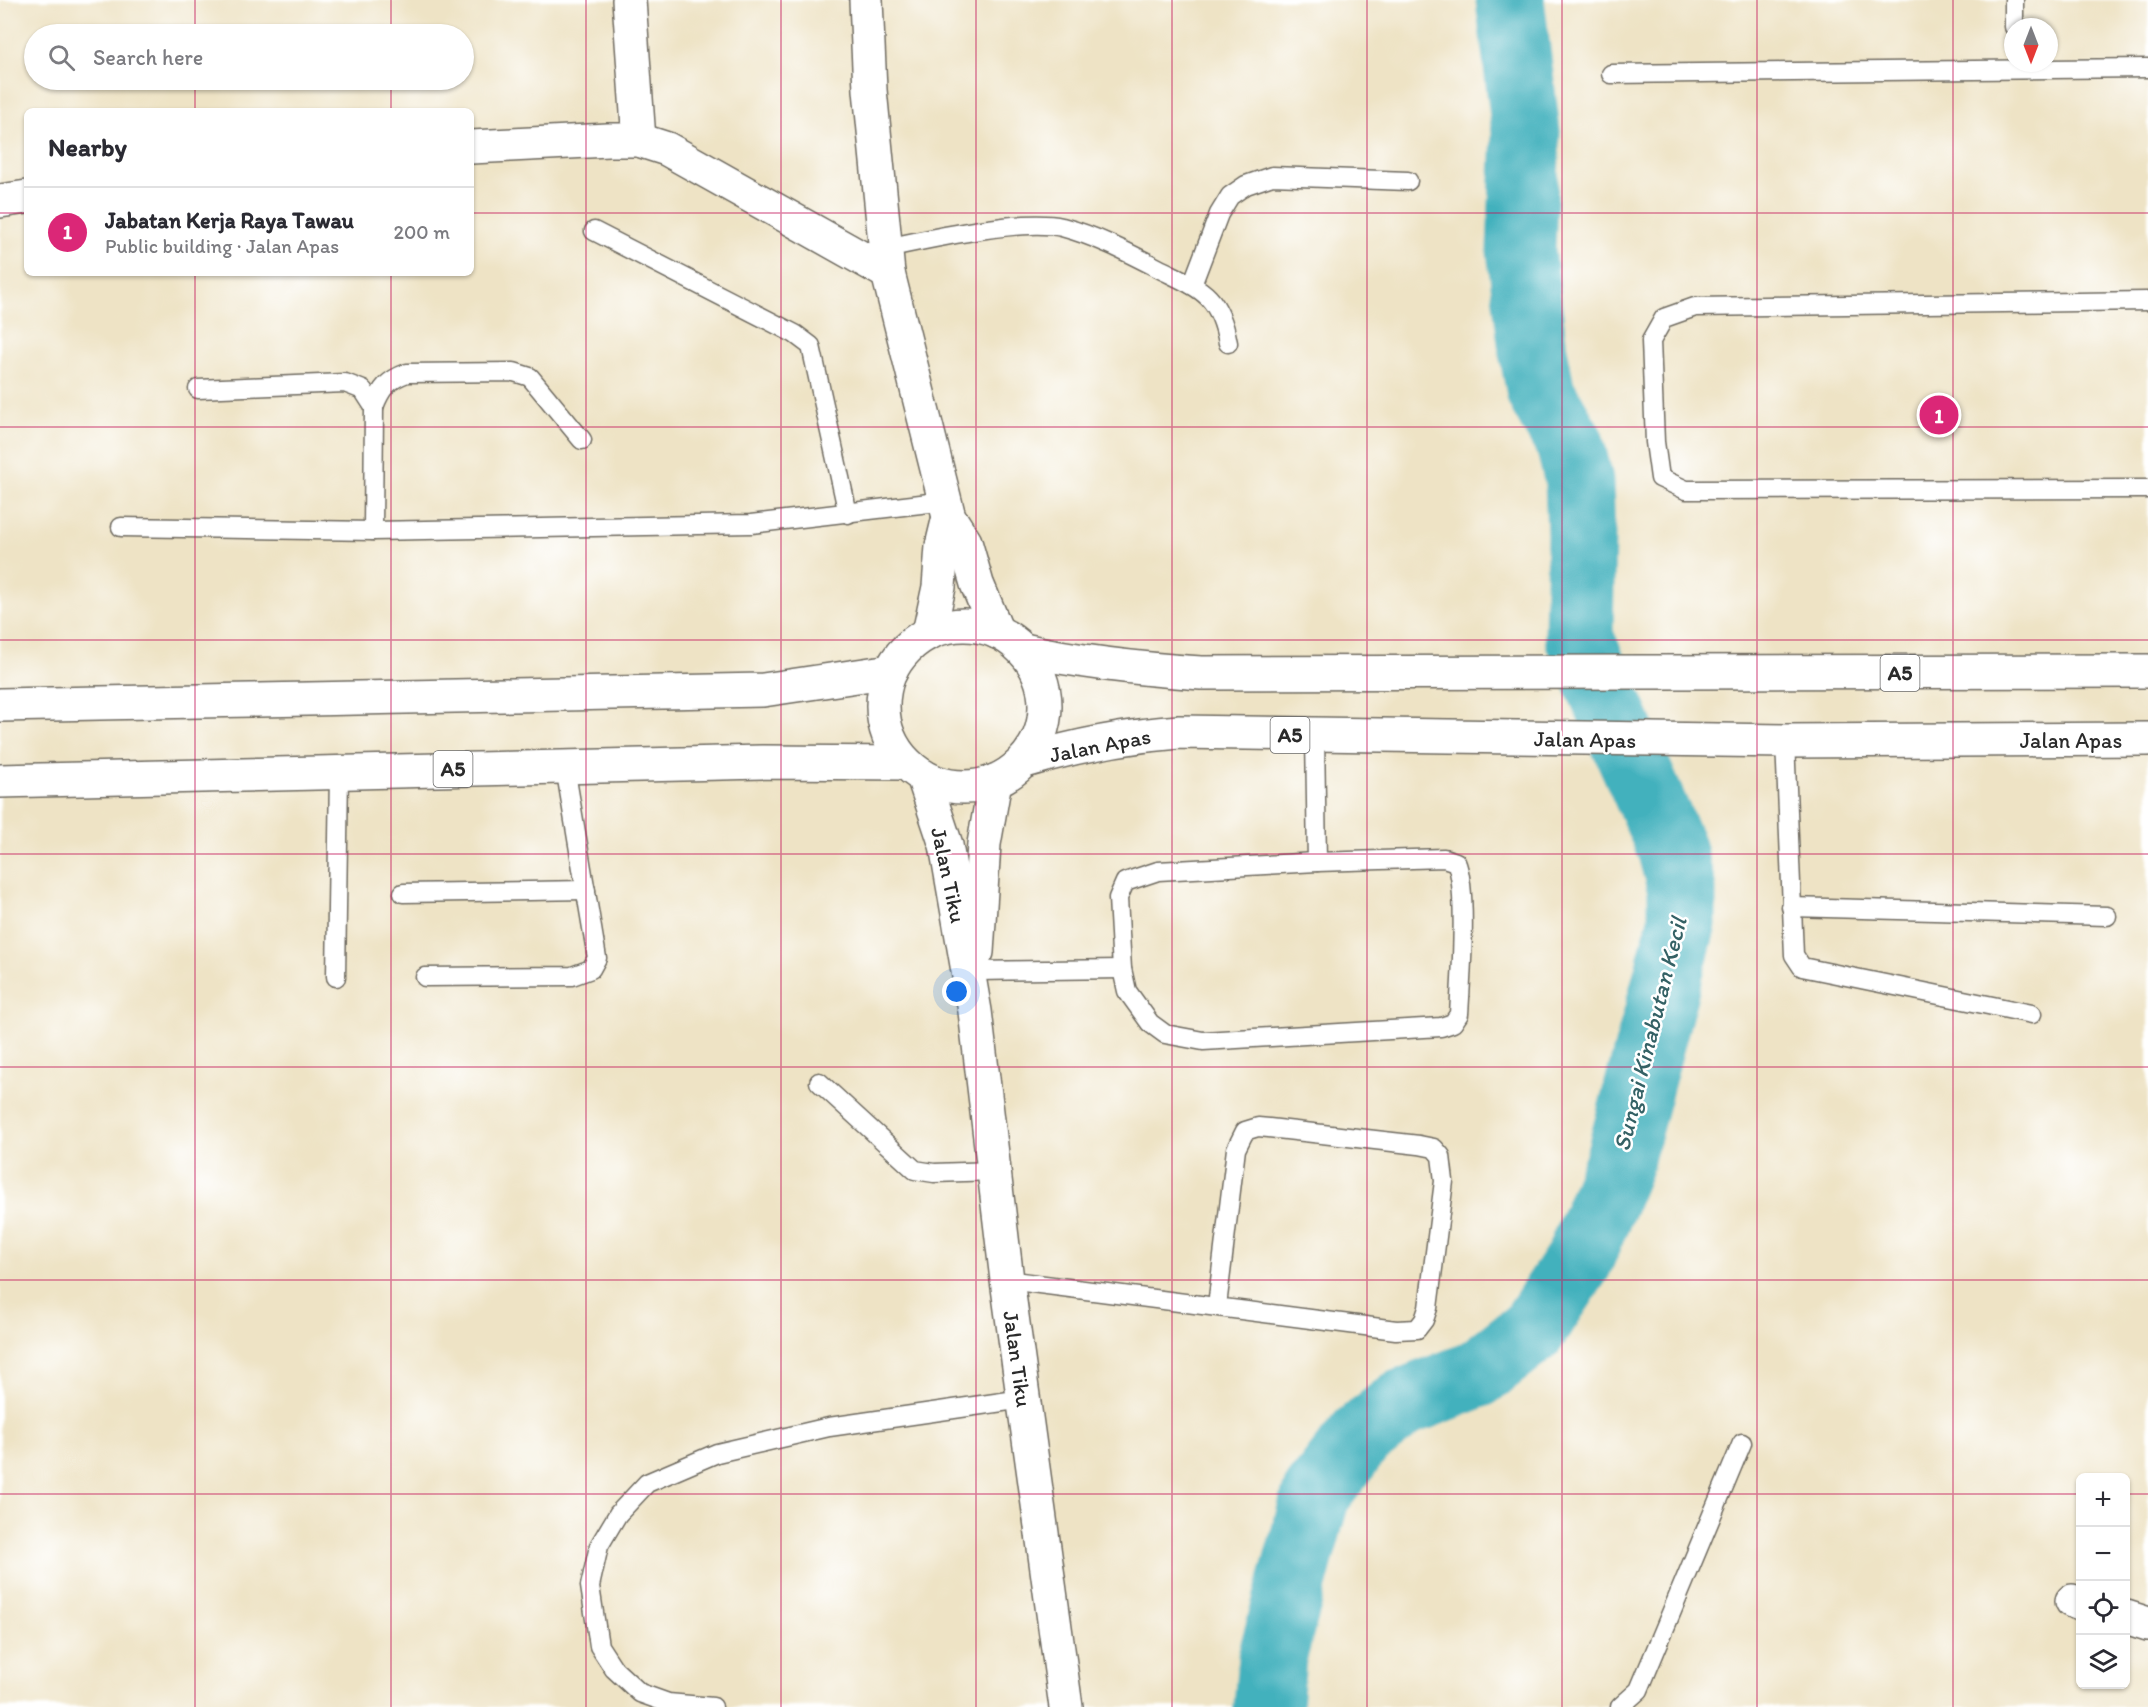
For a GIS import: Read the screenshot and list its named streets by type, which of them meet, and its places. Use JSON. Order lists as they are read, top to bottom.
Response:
{
  "streets": {
    "main road": ["A5", "Jalan Apas", "Jalan Tiku"]
  },
  "crossings": [
    ["A5", "Jalan Apas"],
    ["A5", "Jalan Tiku"],
    ["Jalan Apas", "Jalan Tiku"]
  ],
  "water": ["Sungai Kinabutan Kecil"],
  "north": "bottom",
  "page": {
    "search": "Search here",
    "heading": "Nearby",
    "list": [
      {
        "mark": "1",
        "name": "Jabatan Kerja Raya Tawau",
        "note": "Public building · Jalan Apas",
        "value": "200 m"
      }
    ],
    "pins": "1",
    "map_buttons": ["+", "−"]
  }
}
